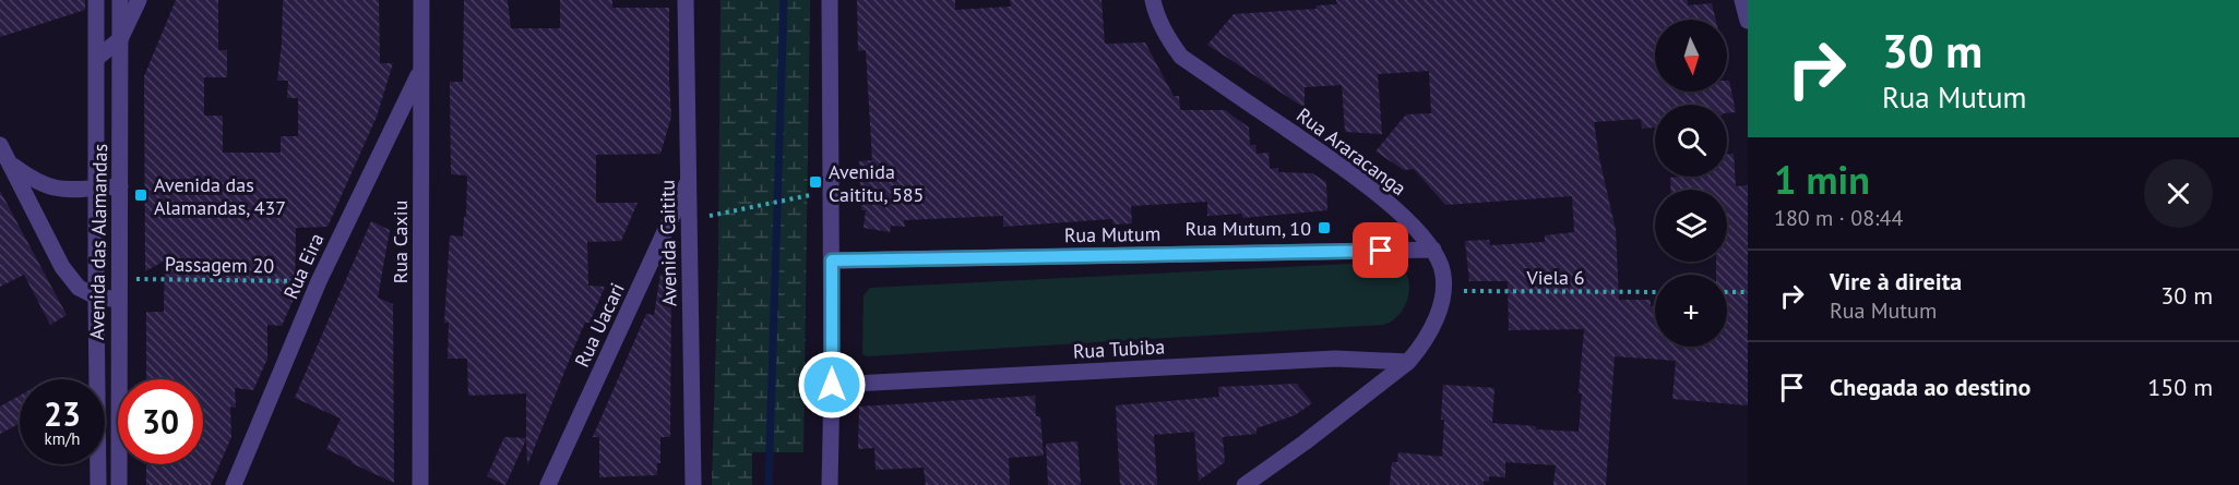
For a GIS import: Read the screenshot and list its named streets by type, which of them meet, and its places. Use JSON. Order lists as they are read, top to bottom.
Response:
{
  "streets": {
    "street": [
      "Rua Araracanga",
      "Rua Mutum",
      "Avenida das Alamandas",
      "Rua Caxiu",
      "Avenida Caititu",
      "Rua Eira",
      "Rua Uacari",
      "Rua Tubiba"
    ],
    "path": ["Passagem 20", "Viela 6"]
  },
  "crossings": [
    ["Rua Araracanga", "Rua Mutum"],
    ["Rua Araracanga", "Viela 6"],
    ["Rua Araracanga", "Rua Tubiba"],
    ["Avenida das Alamandas", "Passagem 20"],
    ["Rua Caxiu", "Rua Eira"],
    ["Avenida Caititu", "Rua Uacari"],
    ["Passagem 20", "Rua Eira"]
  ],
  "places": {
    "transit": ["Avenida Caititu, 585", "Avenida das Alamandas, 437", "Rua Mutum, 10"]
  },
  "north": "bottom",
  "page": {
    "turn": ["30 m", "Rua Mutum"],
    "map_buttons": "+",
    "heading": ["1 min", "180 m · 08:44"],
    "list": [
      {
        "name": "Vire à direita",
        "note": "Rua Mutum",
        "value": "30 m"
      },
      {
        "name": "Chegada ao destino",
        "value": "150 m"
      }
    ],
    "speed": "23 km/h",
    "limit": "30"
  }
}
